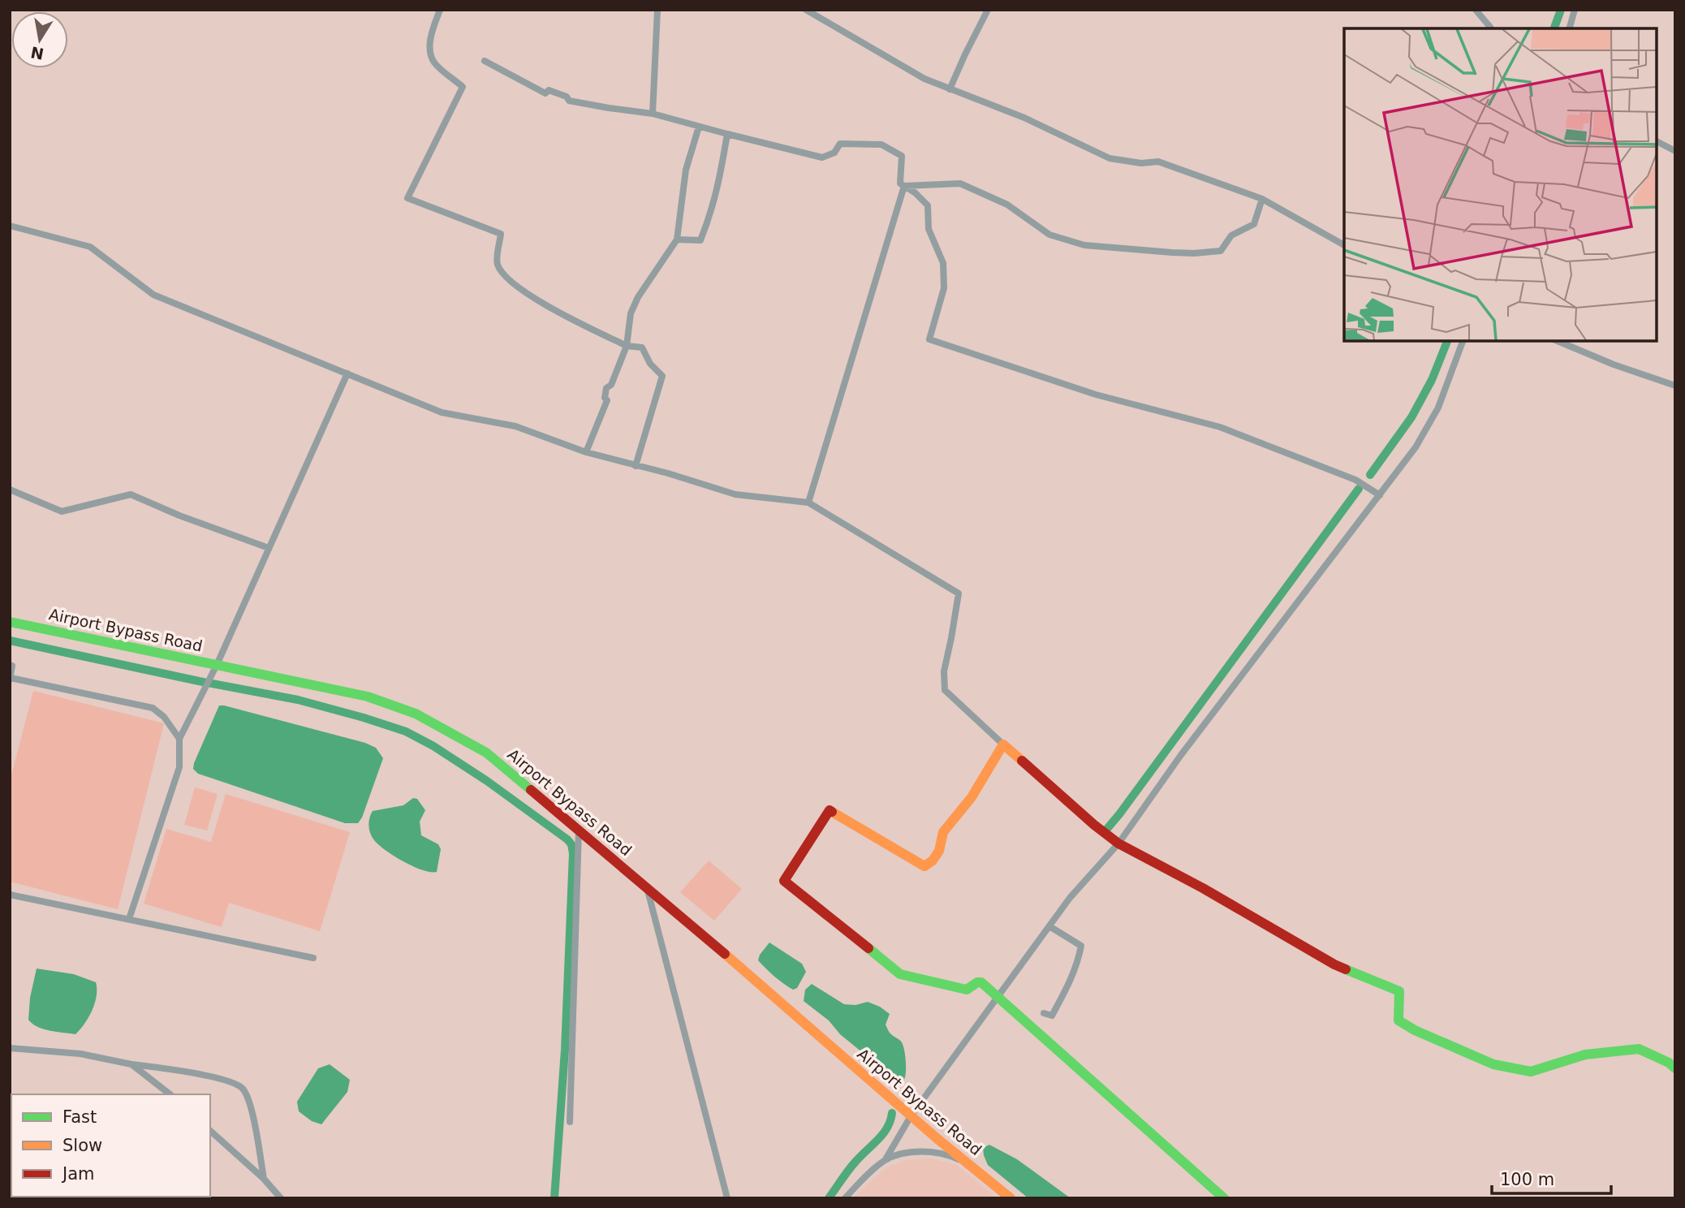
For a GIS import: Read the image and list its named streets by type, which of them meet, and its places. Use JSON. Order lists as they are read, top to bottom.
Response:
{
  "streets": {
    "street": ["Airport Bypass Road"]
  },
  "legend": ["Fast", "Slow", "Jam"],
  "scale_bar": "100 m",
  "north": "bottom"
}
